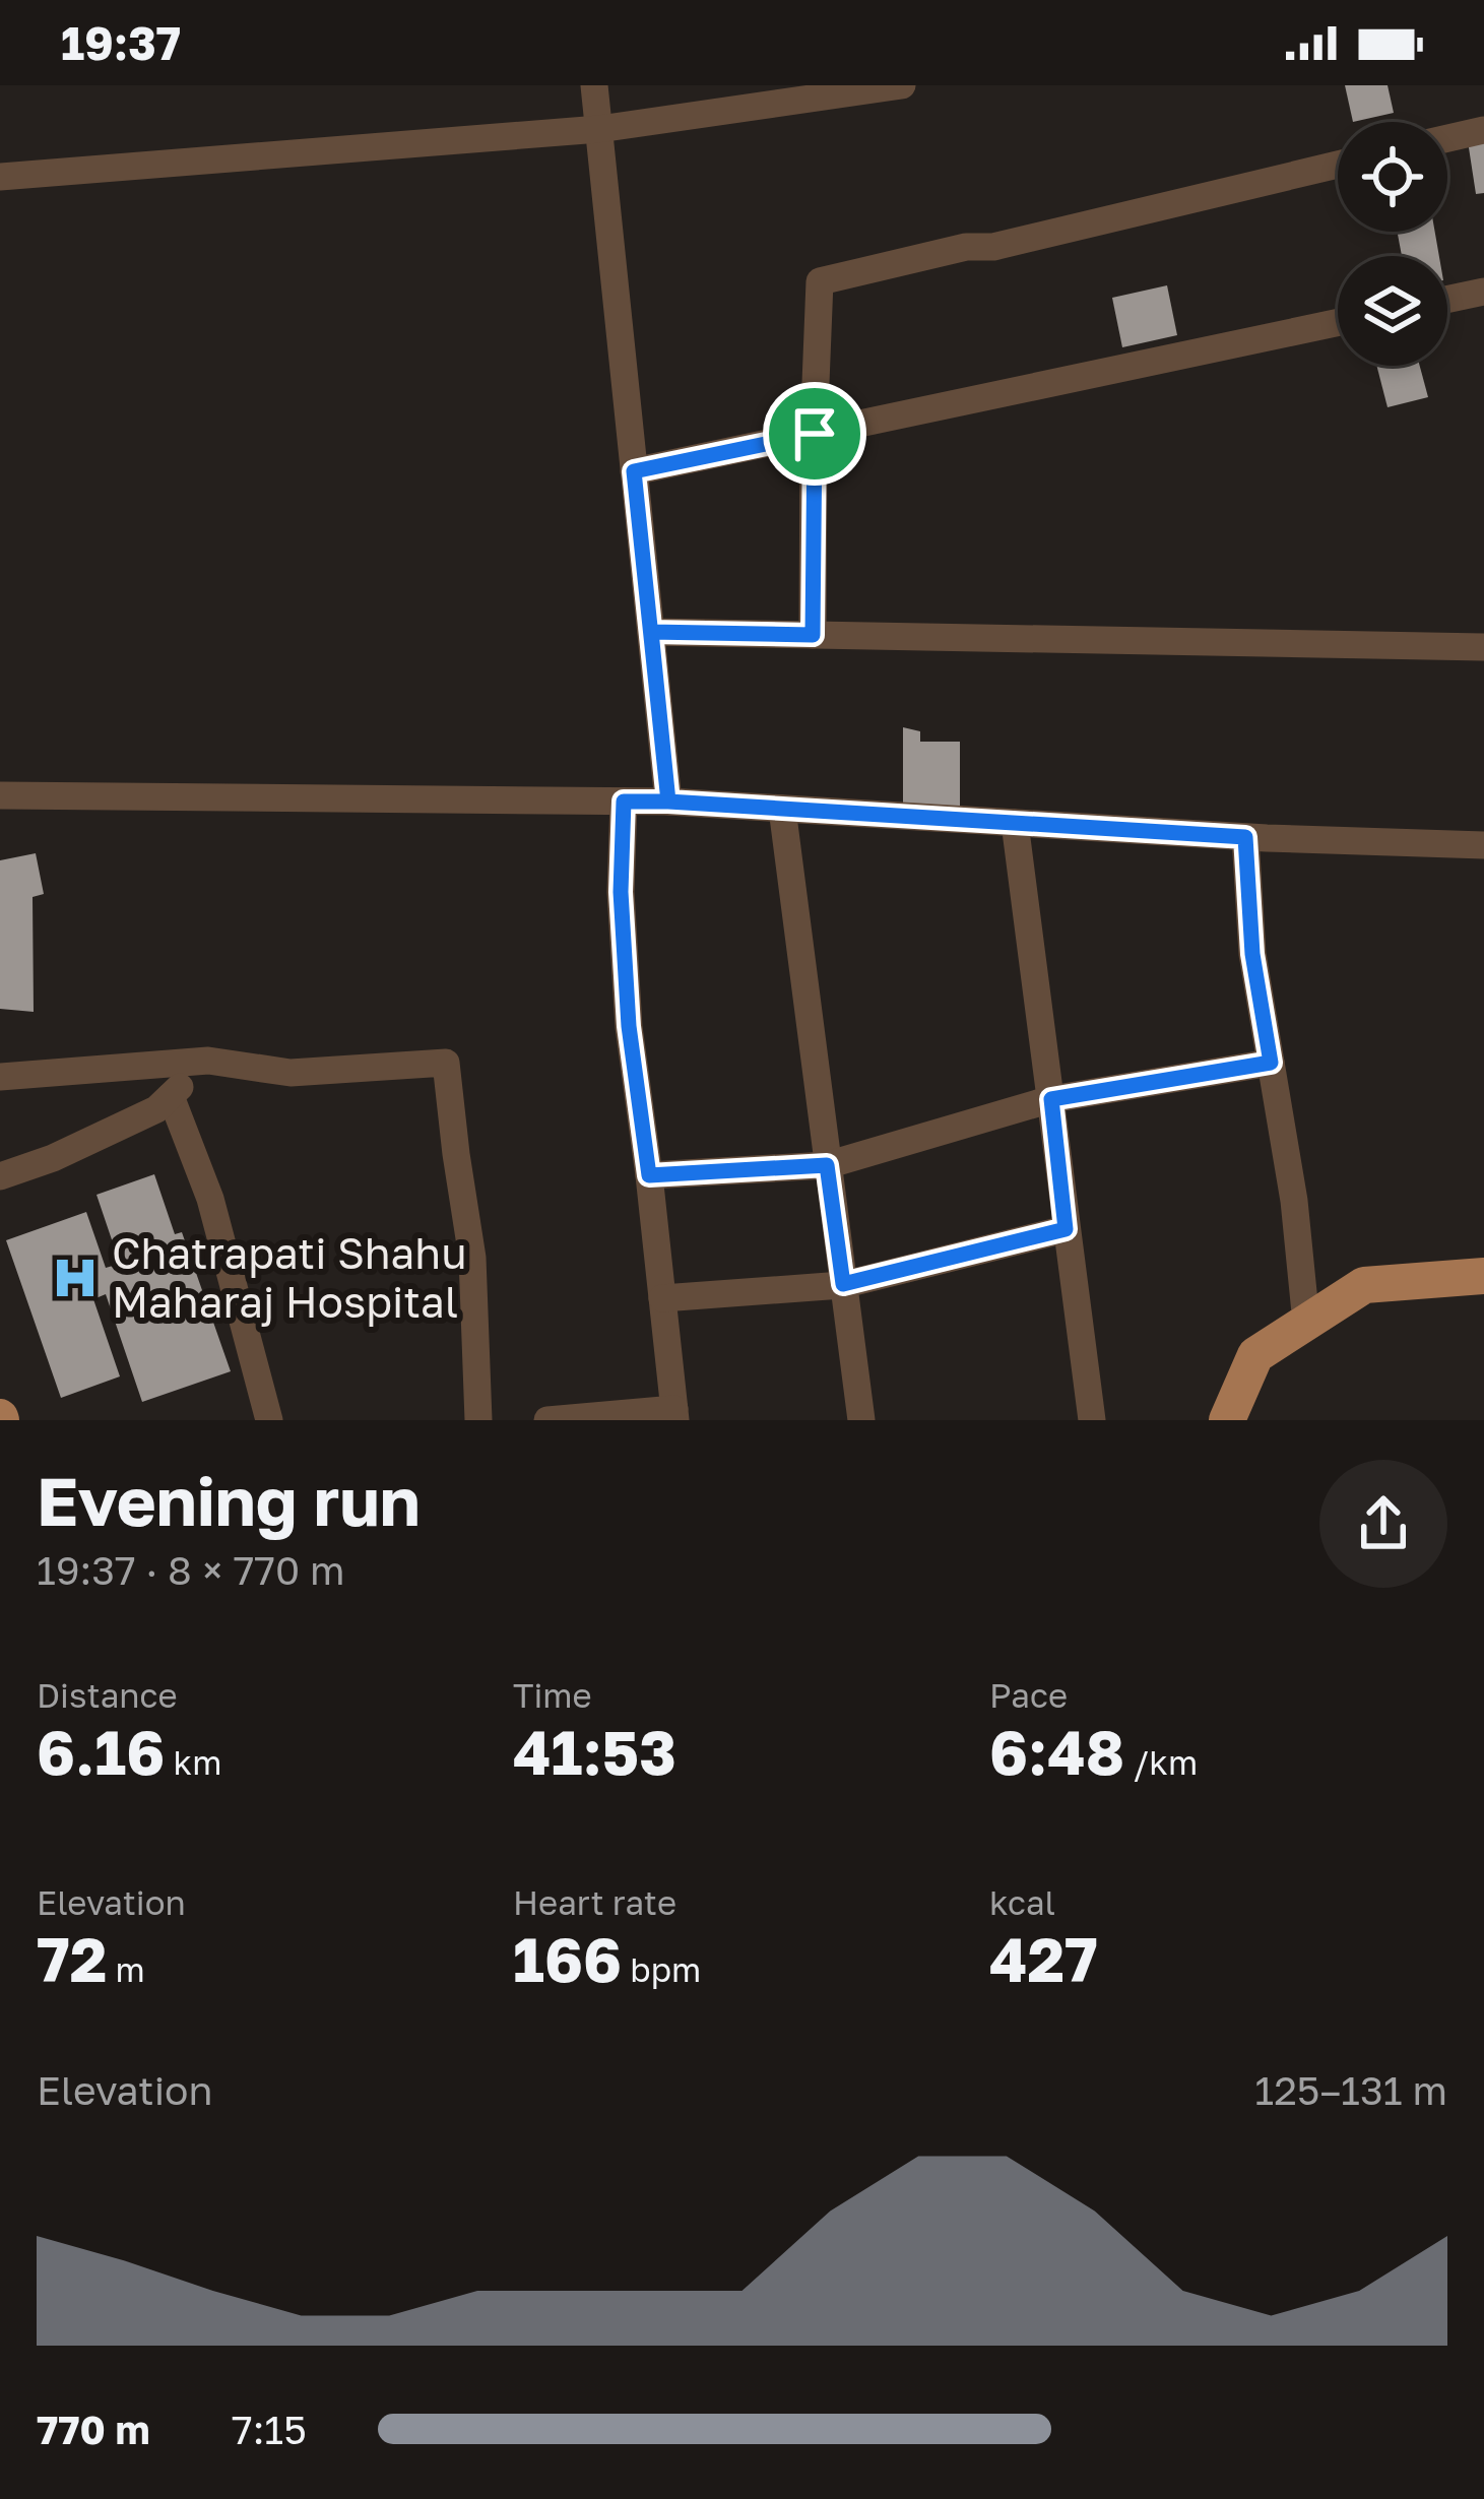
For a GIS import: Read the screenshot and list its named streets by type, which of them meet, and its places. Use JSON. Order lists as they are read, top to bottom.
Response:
{
  "places": {
    "hospital": ["Chatrapati Shahu Maharaj Hospital"]
  },
  "page": {
    "status": "19:37",
    "heading": ["Evening run", "19:37 · 8 × 770 m"],
    "stats": [
      ["Distance", "6.16 km"],
      ["Time", "41:53"],
      ["Pace", "6:48 /km"],
      ["Elevation", "72 m"],
      ["Heart rate", "166 bpm"],
      ["kcal", "427"]
    ],
    "chart": ["Elevation", "125–131 m"],
    "list": [
      {
        "name": "770 m",
        "note": "7:15"
      }
    ]
  }
}
